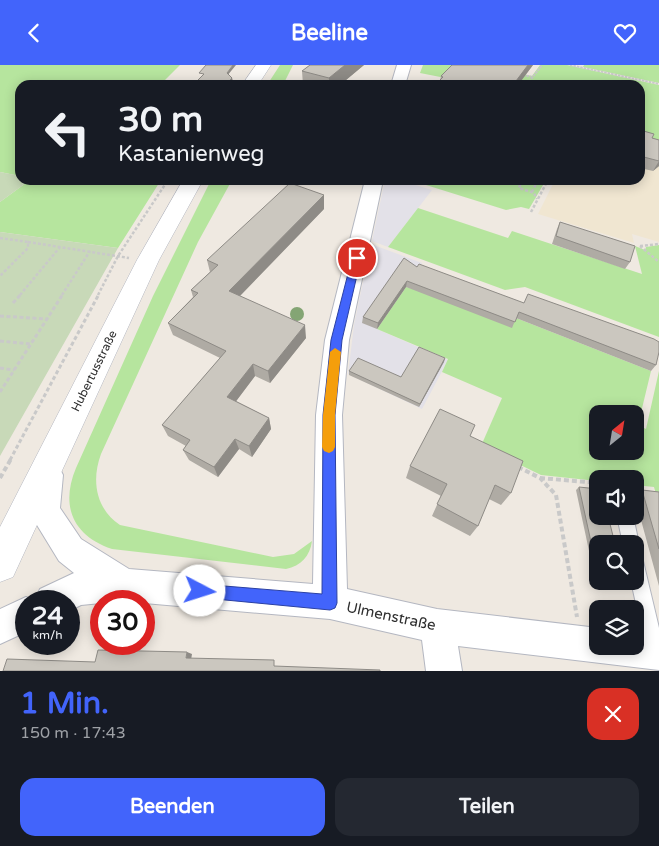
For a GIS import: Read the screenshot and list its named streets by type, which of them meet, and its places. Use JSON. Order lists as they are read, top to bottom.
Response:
{
  "streets": {
    "street": ["Hubertusstraße", "Ulmenstraße"]
  },
  "crossings": [
    ["Hubertusstraße", "Ulmenstraße"]
  ],
  "north": "top right",
  "page": {
    "header": "Beeline",
    "turn": ["30 m", "Kastanienweg"],
    "speed": "24 km/h",
    "limit": "30",
    "heading": ["1 Min.", "150 m · 17:43"],
    "buttons": ["Beenden", "Teilen"]
  }
}
